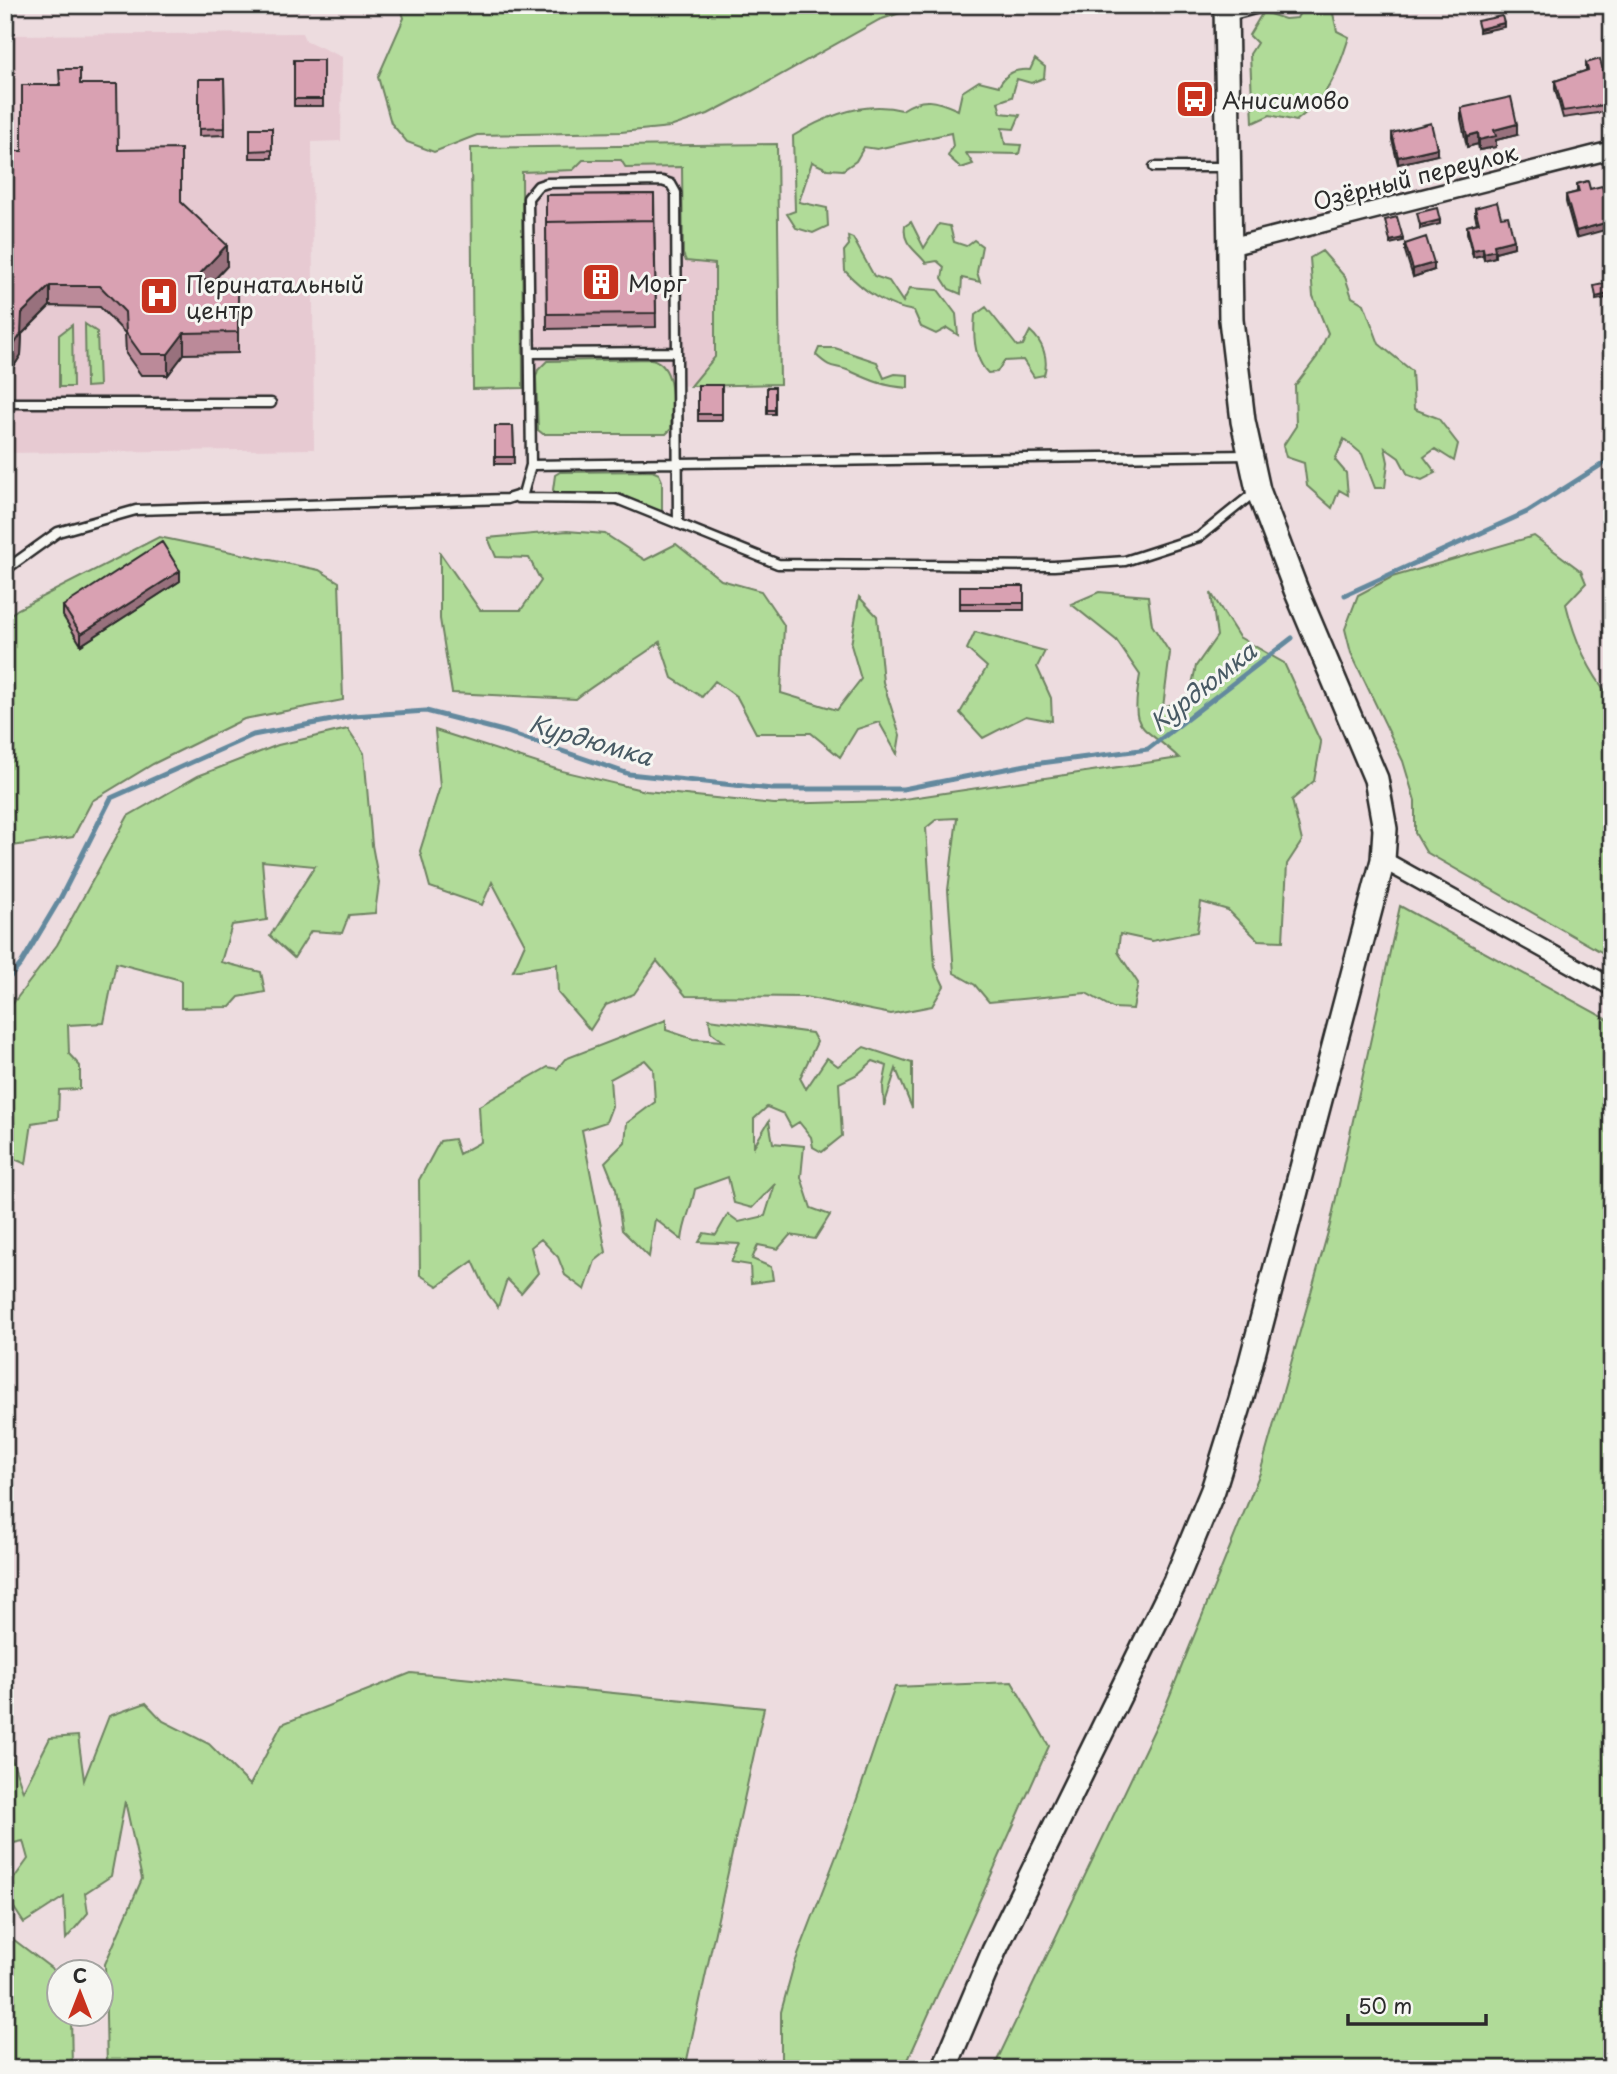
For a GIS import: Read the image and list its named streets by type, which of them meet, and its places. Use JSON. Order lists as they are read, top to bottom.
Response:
{
  "streets": {
    "street": ["Озёрный переулок"]
  },
  "water": ["Курдюмка"],
  "places": {
    "bus stop": ["Анисимово"],
    "building": ["Морг"],
    "hospital": ["Перинатальный центр"]
  },
  "scale_bar": "50 m",
  "north": "top"
}
